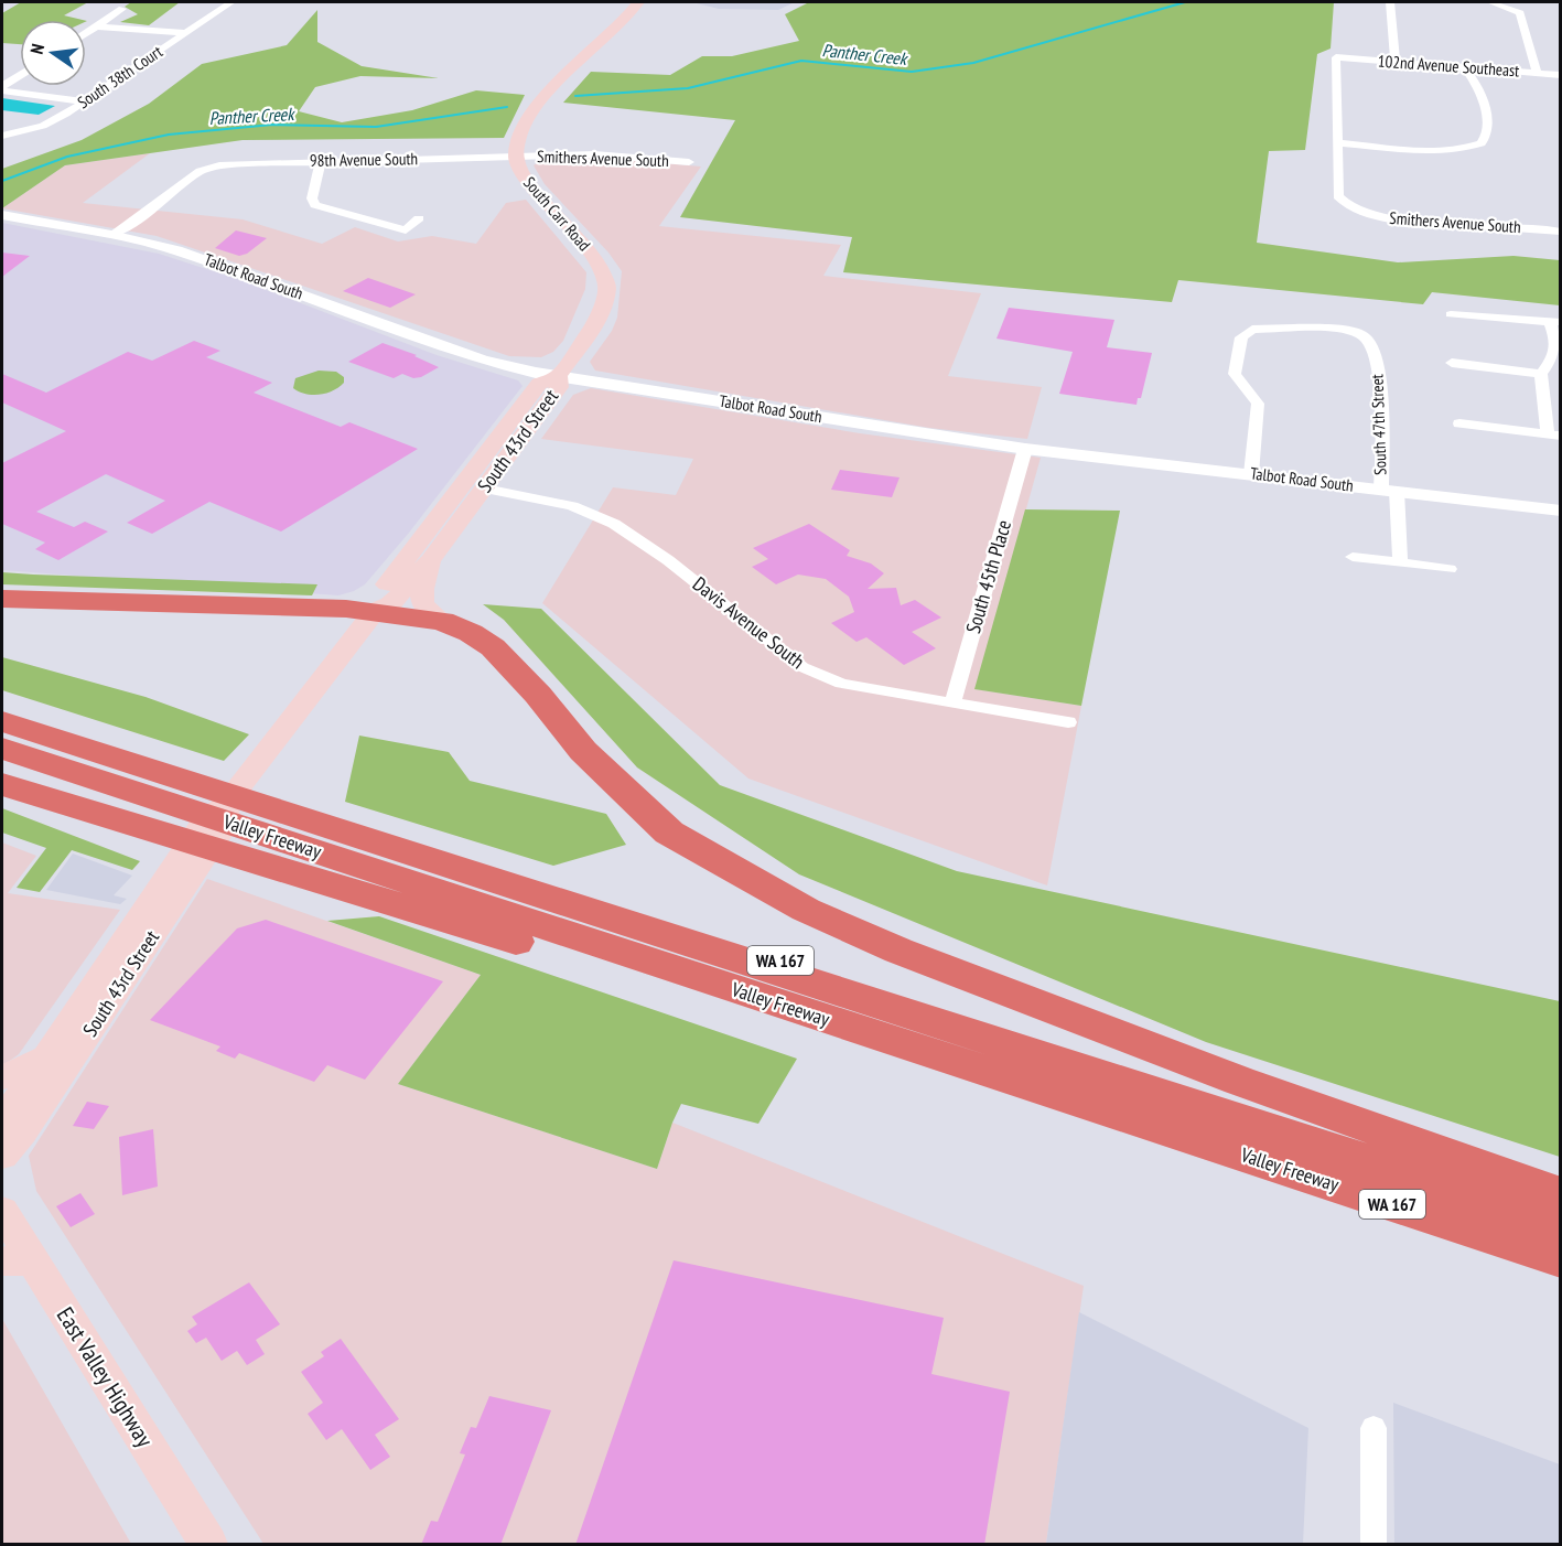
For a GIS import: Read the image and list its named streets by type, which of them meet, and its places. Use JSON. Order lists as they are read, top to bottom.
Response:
{
  "streets": {
    "highway": ["Valley Freeway", "WA 167"],
    "main road": ["South Carr Road", "South 43rd Street", "East Valley Highway"],
    "street": [
      "102nd Avenue Southeast",
      "South 38th Court",
      "Smithers Avenue South",
      "98th Avenue South",
      "Talbot Road South",
      "South 47th Street",
      "South 45th Place",
      "Davis Avenue South"
    ]
  },
  "crossings": [
    ["102nd Avenue Southeast", "Smithers Avenue South"],
    ["Smithers Avenue South", "98th Avenue South"],
    ["Smithers Avenue South", "South Carr Road"],
    ["98th Avenue South", "South Carr Road"],
    ["98th Avenue South", "Talbot Road South"],
    ["South Carr Road", "Talbot Road South"],
    ["South Carr Road", "South 43rd Street"],
    ["Talbot Road South", "South 47th Street"],
    ["Talbot Road South", "South 43rd Street"],
    ["Talbot Road South", "South 45th Place"],
    ["South 43rd Street", "Davis Avenue South"],
    ["South 45th Place", "Davis Avenue South"]
  ],
  "water": ["Panther Creek"],
  "north": "left"
}
